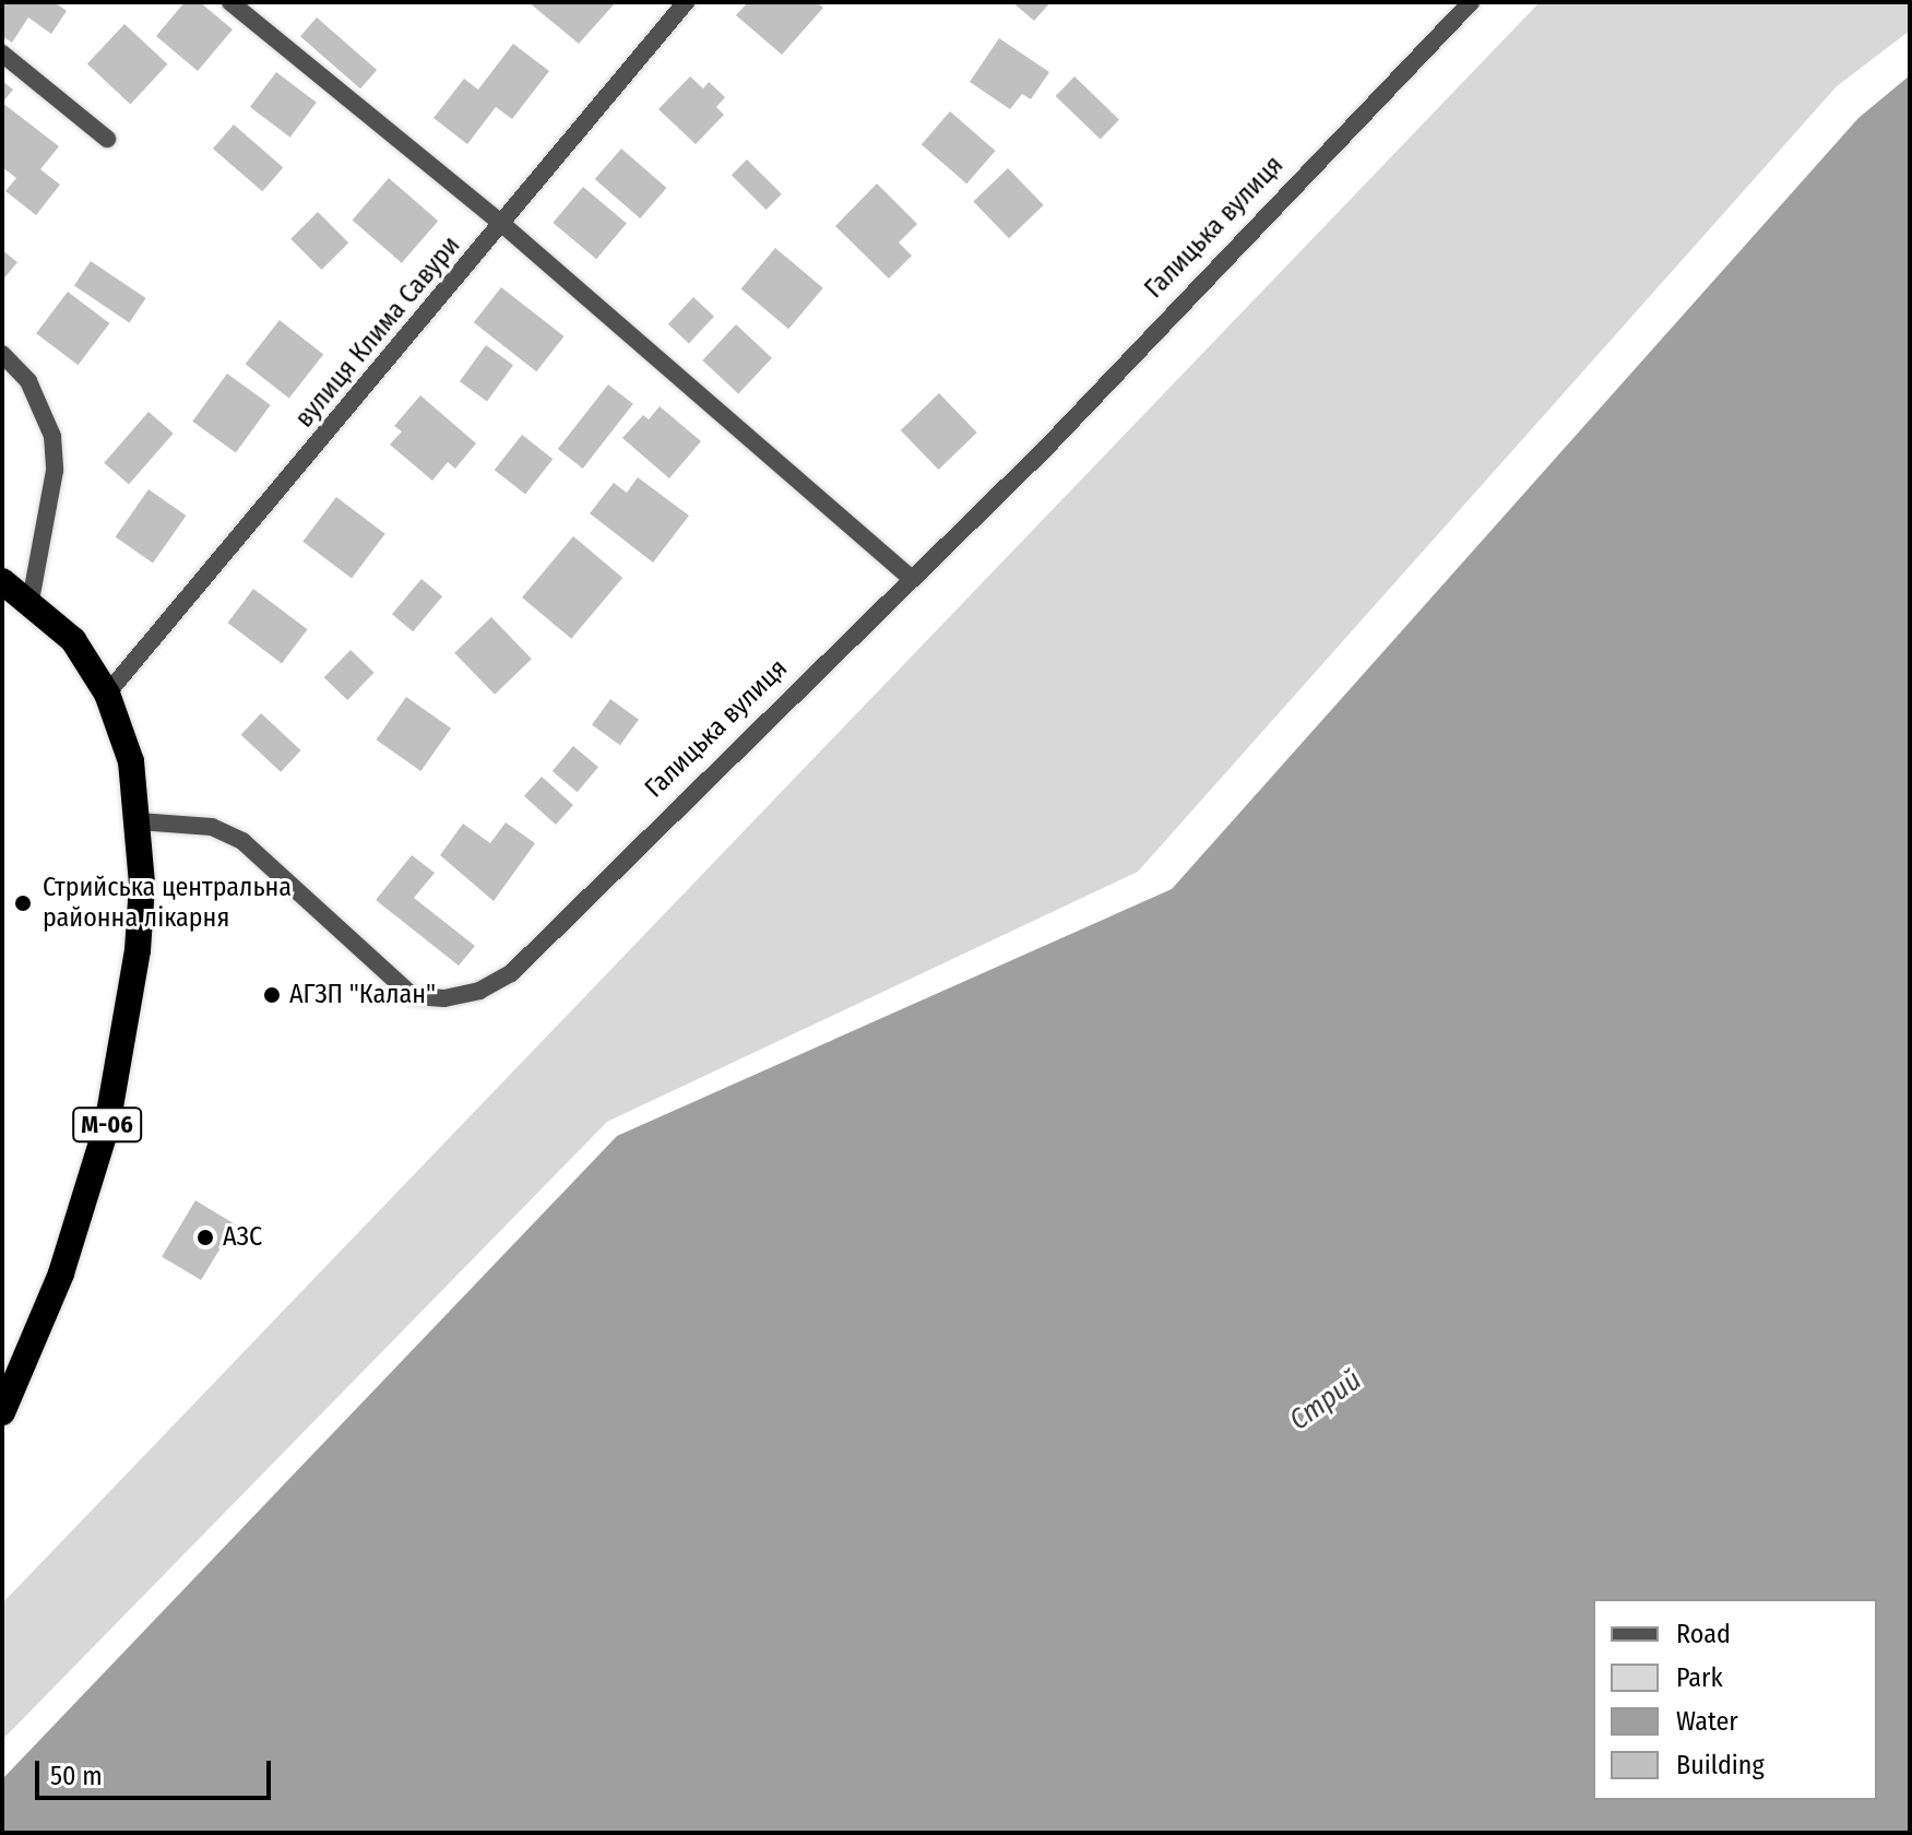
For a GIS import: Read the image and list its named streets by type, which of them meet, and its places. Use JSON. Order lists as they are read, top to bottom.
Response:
{
  "streets": {
    "highway": ["М-06"],
    "street": ["Галицька вулиця", "вулиця Клима Савури"]
  },
  "crossings": [
    ["Галицька вулиця", "М-06"],
    ["вулиця Клима Савури", "М-06"]
  ],
  "water": ["Стрий"],
  "places": ["Стрийська центральна районна лікарня", "АГЗП \"Калан\"", "АЗС"],
  "legend": [
    "Road",
    "Park",
    "Water",
    "Building"
  ],
  "scale_bar": "50 m"
}
